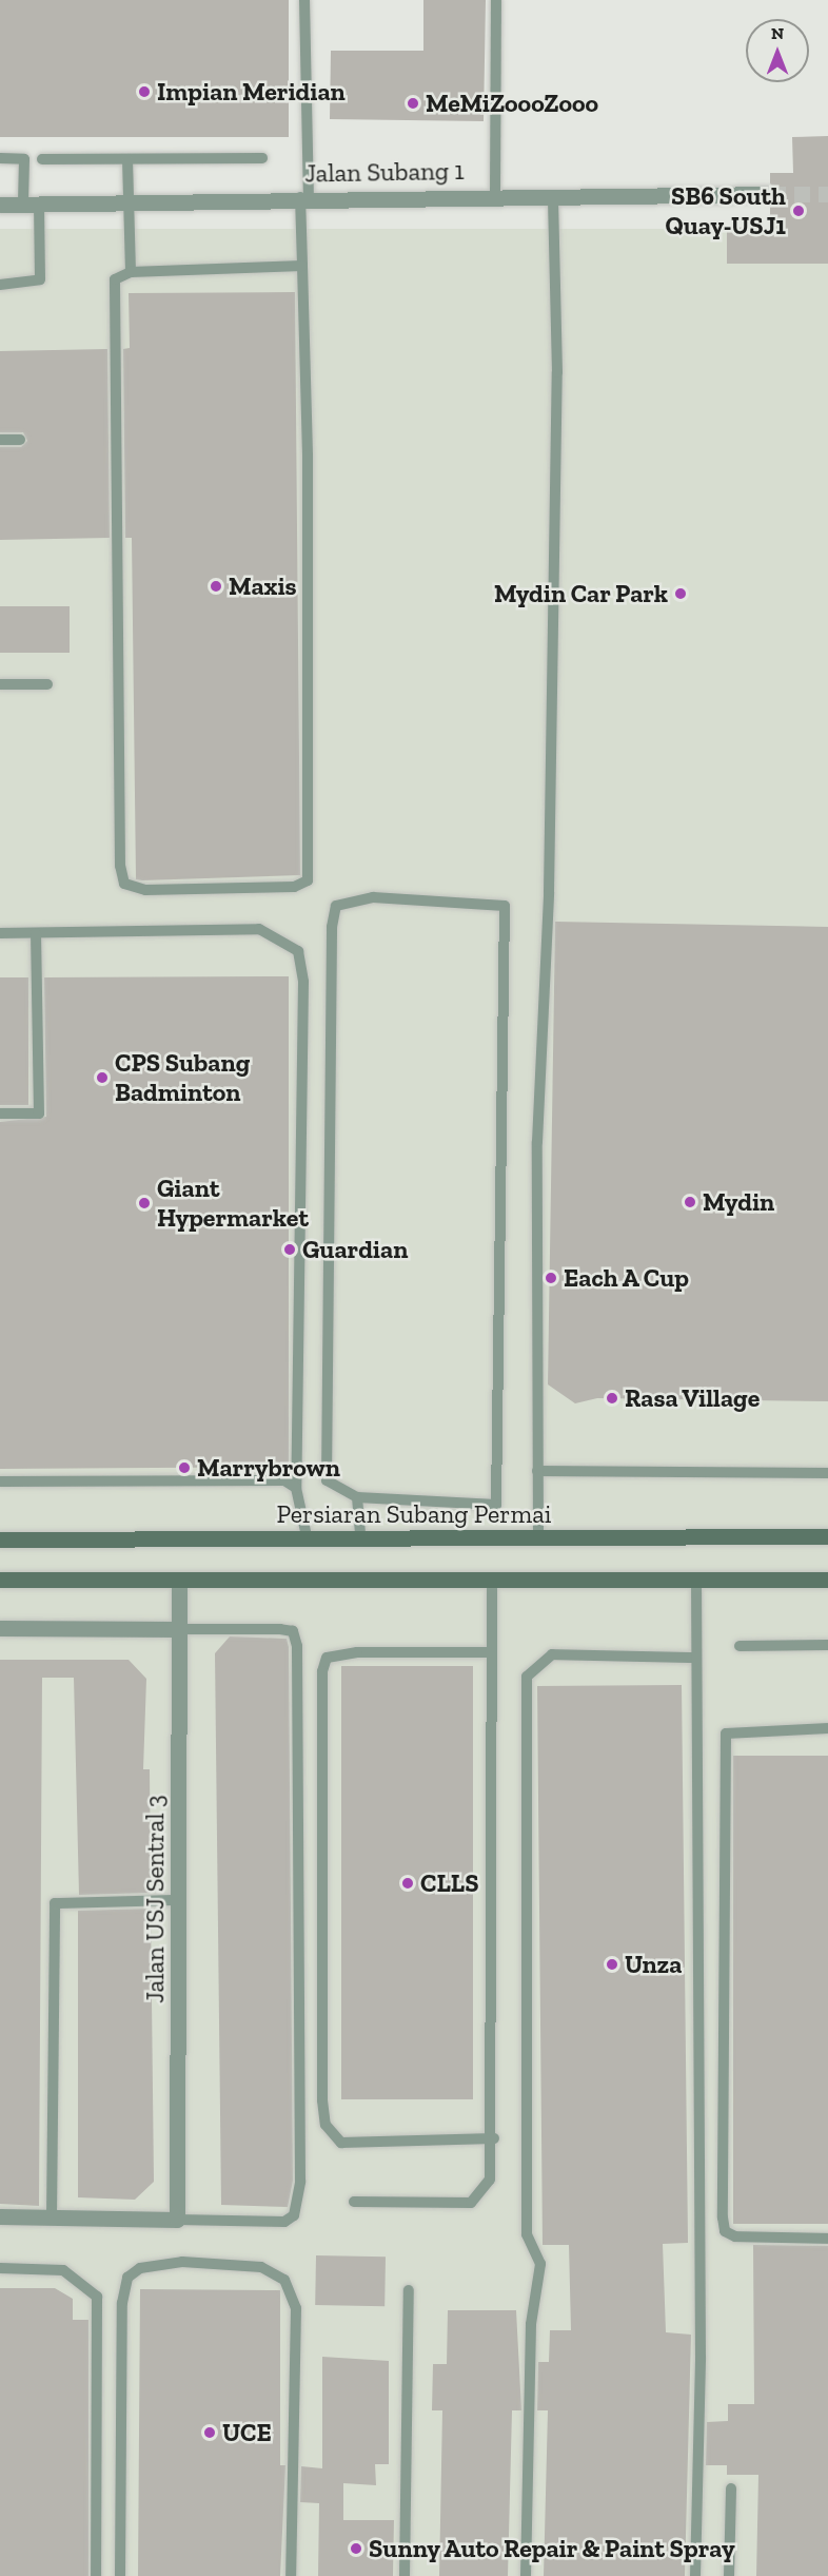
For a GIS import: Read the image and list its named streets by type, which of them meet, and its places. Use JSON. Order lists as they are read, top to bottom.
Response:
{
  "streets": {
    "main road": ["Persiaran Subang Permai"],
    "street": ["Jalan Subang 1", "Jalan USJ Sentral 3"]
  },
  "places": [
    "Impian Meridian",
    "MeMiZoooZooo",
    "SB6 South Quay-USJ1",
    "Maxis",
    "Mydin Car Park",
    "CPS Subang Badminton",
    "Mydin",
    "Giant Hypermarket",
    "Guardian",
    "Each A Cup",
    "Rasa Village",
    "Marrybrown",
    "CLLS",
    "Unza",
    "UCE",
    "Sunny Auto Repair & Paint Spray"
  ],
  "north": "top"
}
